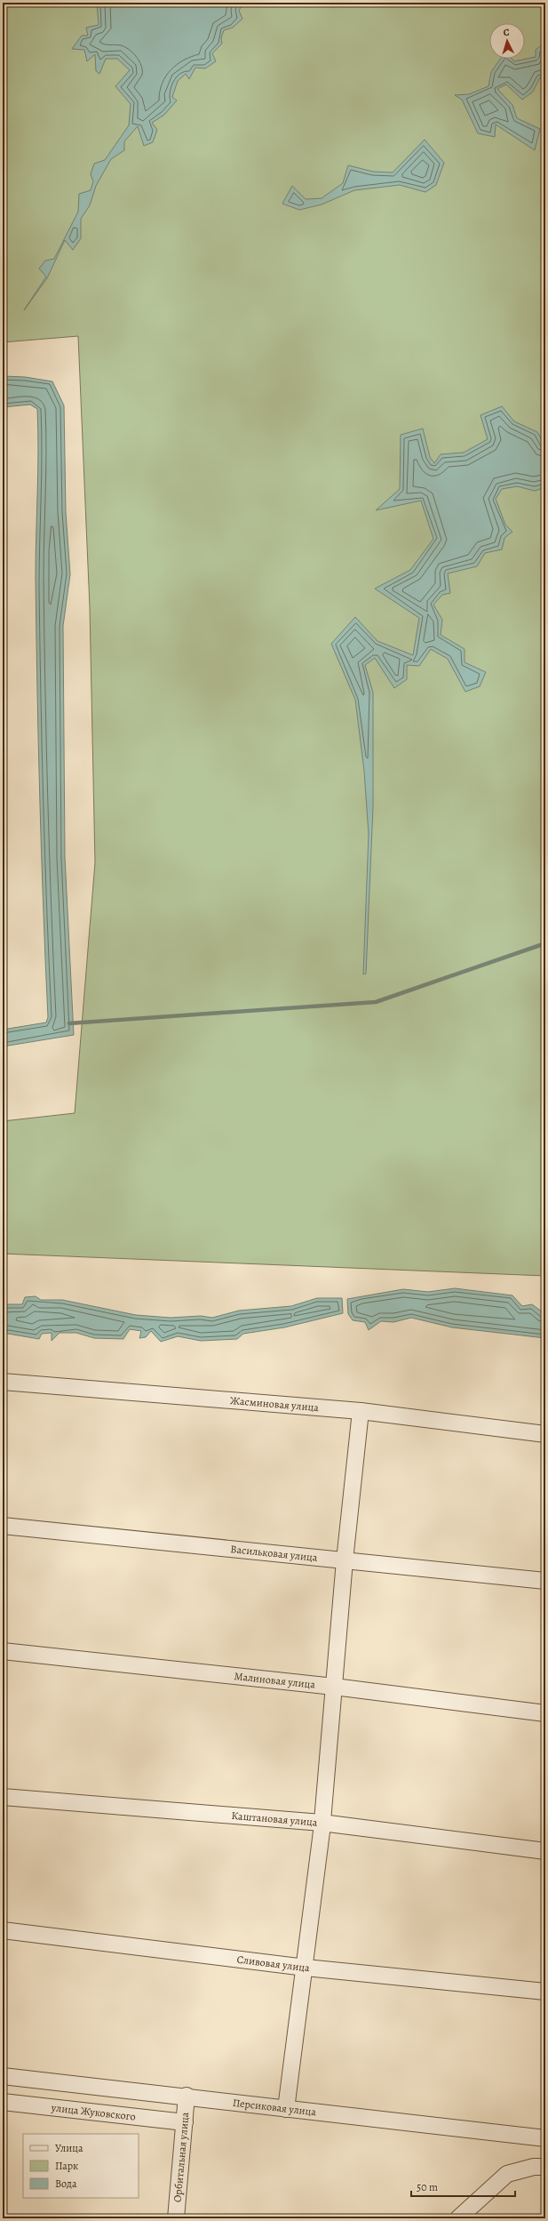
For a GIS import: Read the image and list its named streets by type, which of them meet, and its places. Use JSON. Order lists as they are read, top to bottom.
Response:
{
  "streets": {
    "street": [
      "Жасминовая улица",
      "Васильковая улица",
      "Малиновая улица",
      "Каштановая улица",
      "Сливовая улица",
      "Персиковая улица",
      "улица Жуковского",
      "Орбитальная улица"
    ]
  },
  "crossings": [
    ["Персиковая улица", "Орбитальная улица"],
    ["улица Жуковского", "Орбитальная улица"]
  ],
  "legend": ["Улица", "Парк", "Вода"],
  "scale_bar": "50 m",
  "north": "top"
}
